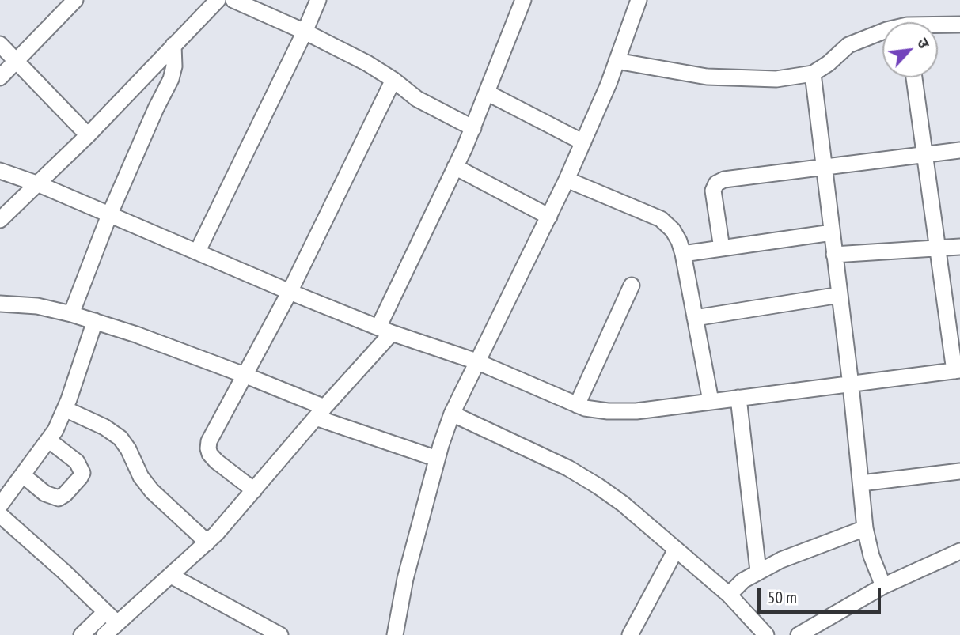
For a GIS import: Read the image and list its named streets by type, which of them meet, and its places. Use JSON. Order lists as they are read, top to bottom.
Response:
{
  "scale_bar": "50 m",
  "north": "top right"
}
